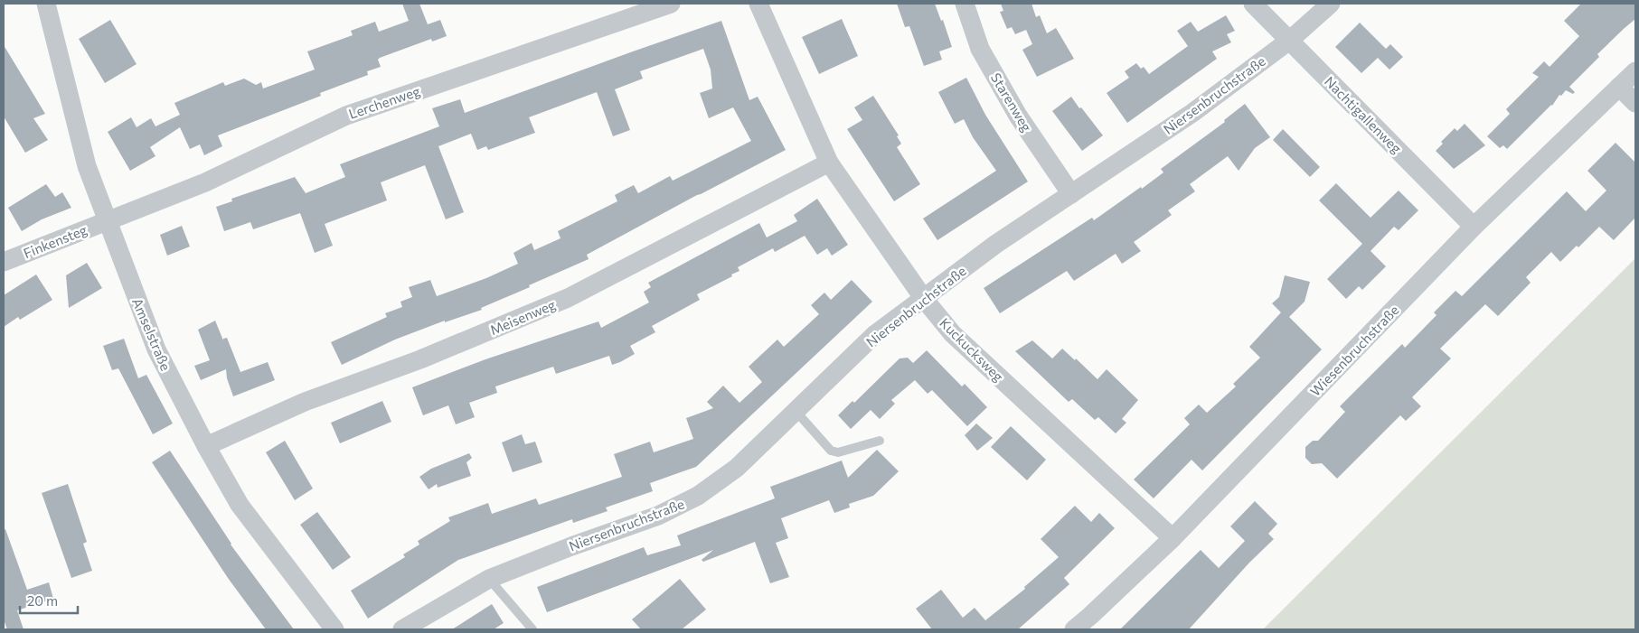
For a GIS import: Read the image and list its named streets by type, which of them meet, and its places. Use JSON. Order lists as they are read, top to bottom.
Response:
{
  "streets": {
    "street": [
      "Niersenbruchstraße",
      "Lerchenweg",
      "Starenweg",
      "Nachtigallenweg",
      "Finkensteg",
      "Meisenweg",
      "Amselstraße",
      "Kuckucksweg",
      "Wiesenbruchstraße"
    ]
  },
  "crossings": [
    ["Niersenbruchstraße", "Starenweg"],
    ["Niersenbruchstraße", "Nachtigallenweg"],
    ["Niersenbruchstraße", "Kuckucksweg"],
    ["Lerchenweg", "Finkensteg"],
    ["Lerchenweg", "Amselstraße"],
    ["Nachtigallenweg", "Wiesenbruchstraße"],
    ["Finkensteg", "Amselstraße"],
    ["Meisenweg", "Amselstraße"],
    ["Meisenweg", "Kuckucksweg"],
    ["Kuckucksweg", "Wiesenbruchstraße"]
  ],
  "scale_bar": "20 m"
}
